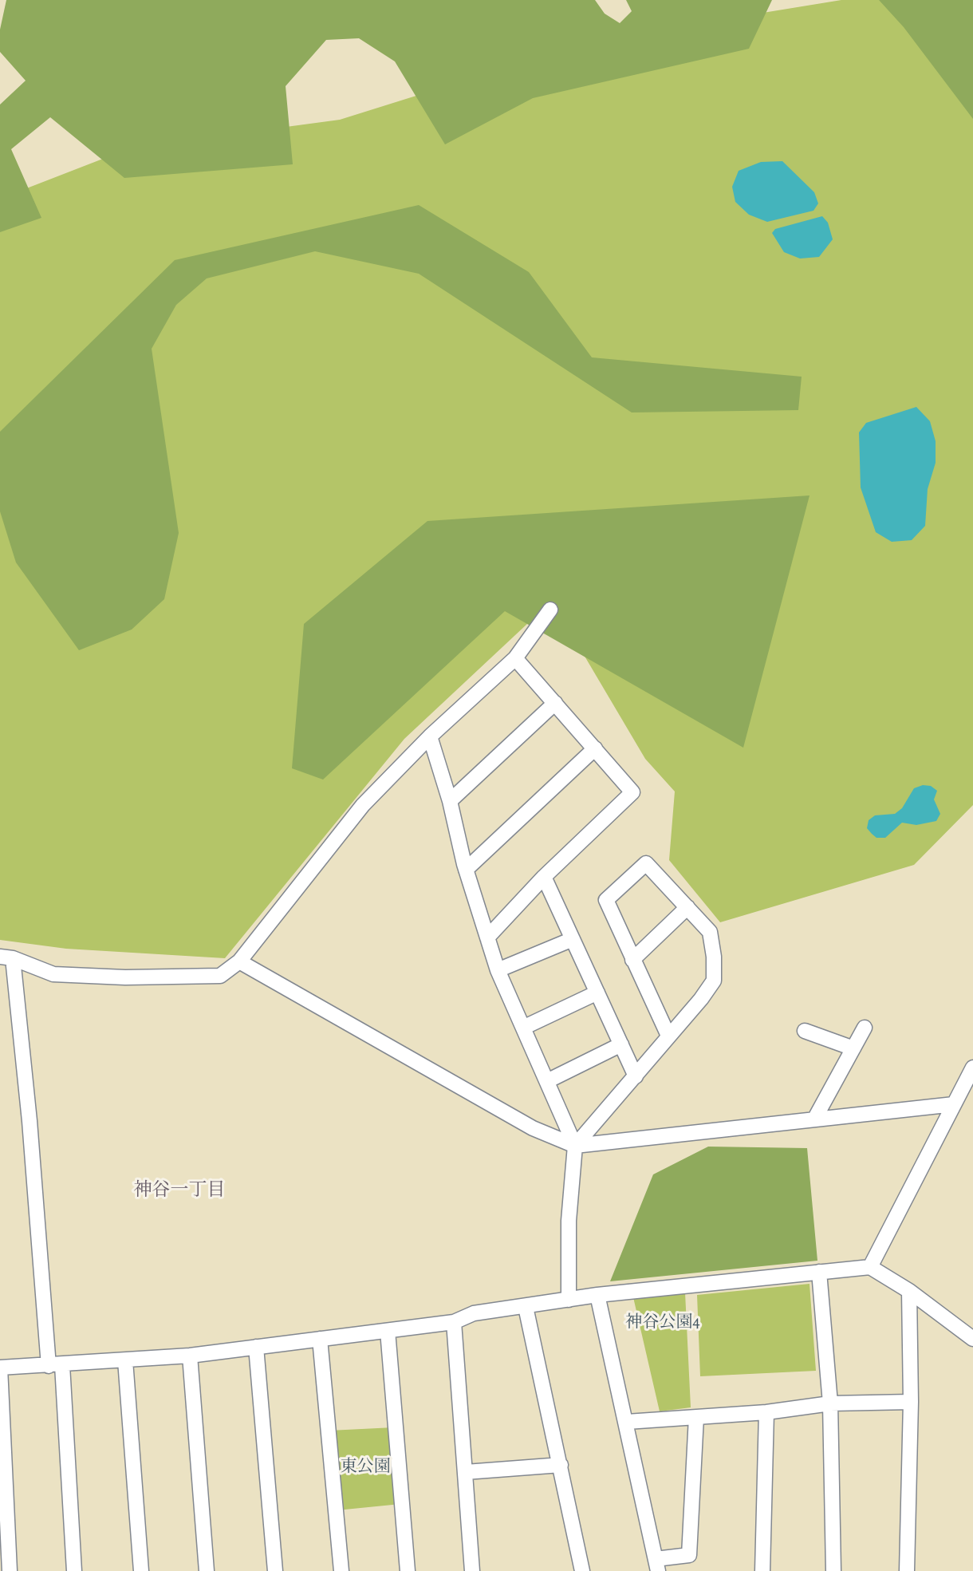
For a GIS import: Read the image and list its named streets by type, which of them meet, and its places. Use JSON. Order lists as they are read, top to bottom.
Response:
{
  "districts": ["神谷一丁目"],
  "parks": ["神谷公園4", "東公園"]
}
